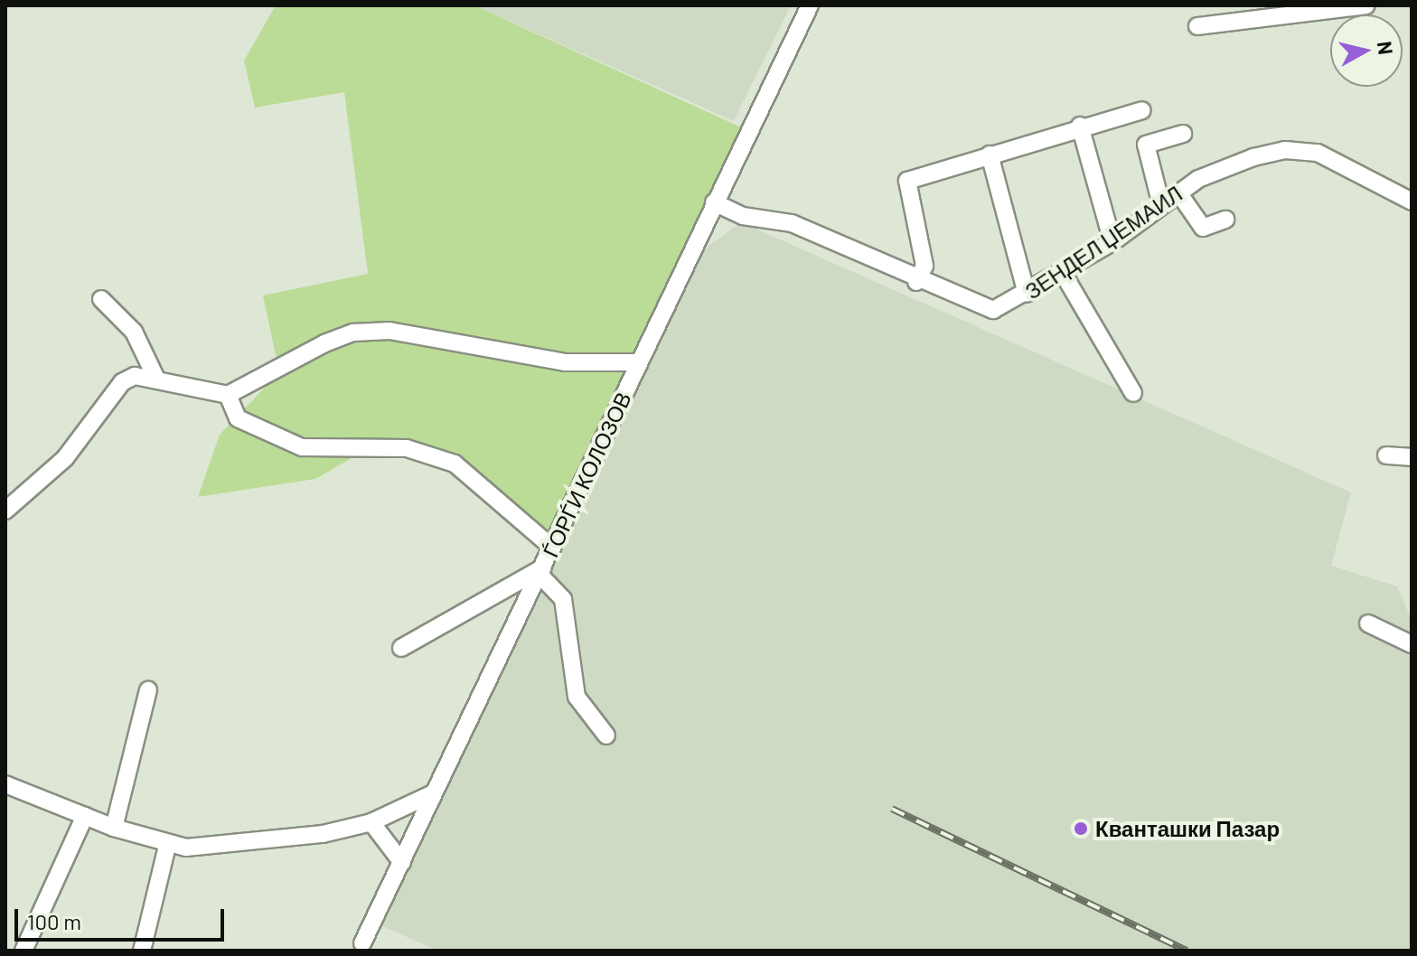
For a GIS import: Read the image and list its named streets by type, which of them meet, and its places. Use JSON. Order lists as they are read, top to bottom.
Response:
{
  "streets": {
    "street": ["ЗЕНДЕЛ ЏЕМАИЛ", "ЃОРЃИ КОЛОЗОВ"]
  },
  "crossings": [
    ["ЗЕНДЕЛ ЏЕМАИЛ", "ЃОРЃИ КОЛОЗОВ"]
  ],
  "places": ["Кванташки Пазар"],
  "scale_bar": "100 m",
  "north": "right"
}
